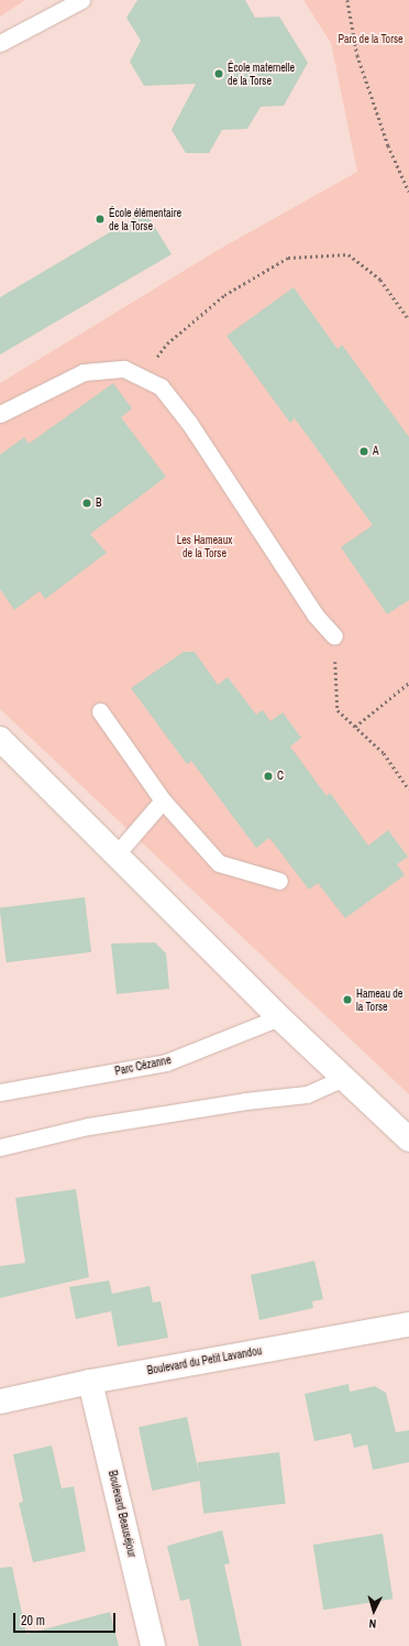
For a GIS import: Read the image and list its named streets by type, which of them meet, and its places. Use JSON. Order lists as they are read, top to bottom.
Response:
{
  "streets": {
    "street": ["Boulevard du Petit Lavandou", "Boulevard Beauséjour"],
    "lane": ["Parc Cézanne"]
  },
  "crossings": [
    ["Boulevard du Petit Lavandou", "Boulevard Beauséjour"]
  ],
  "parks": ["Parc de la Torse", "Les Hameaux de la Torse"],
  "places": [
    "École maternelle de la Torse",
    "École élémentaire de la Torse",
    "A",
    "B",
    "C",
    "Hameau de la Torse"
  ],
  "scale_bar": "20 m",
  "north": "bottom"
}
